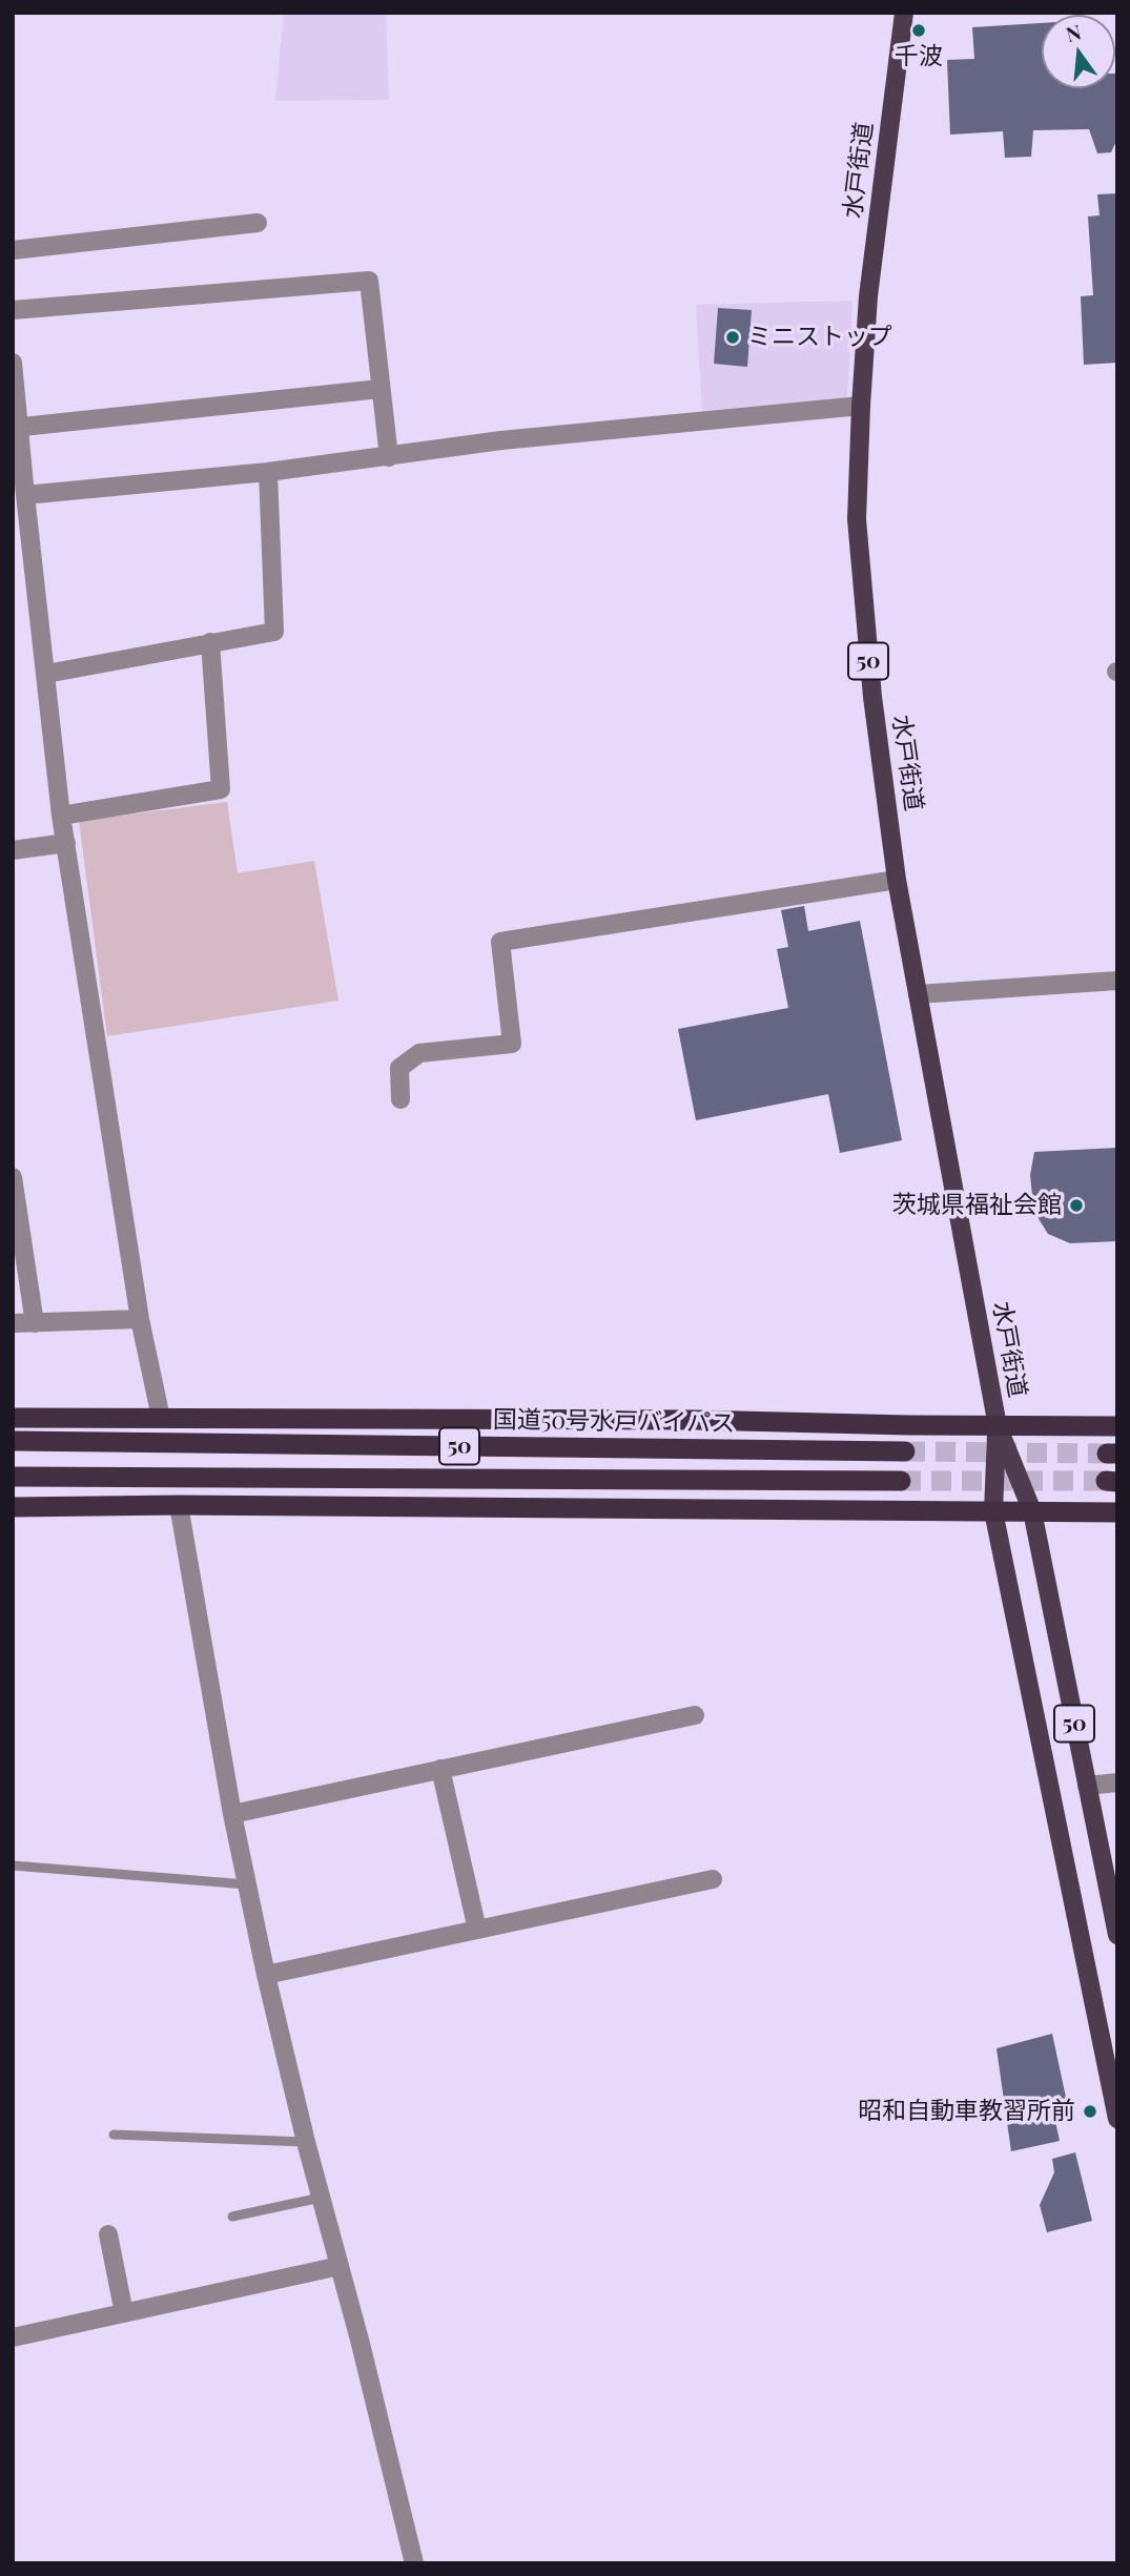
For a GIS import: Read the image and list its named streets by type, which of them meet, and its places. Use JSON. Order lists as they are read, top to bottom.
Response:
{
  "streets": {
    "highway": ["50", "国道50号水戸バイパス"],
    "main road": ["水戸街道"]
  },
  "places": [
    "千波",
    "ミニストップ",
    "茨城県福祉会館",
    "昭和自動車教習所前"
  ],
  "north": "top"
}
